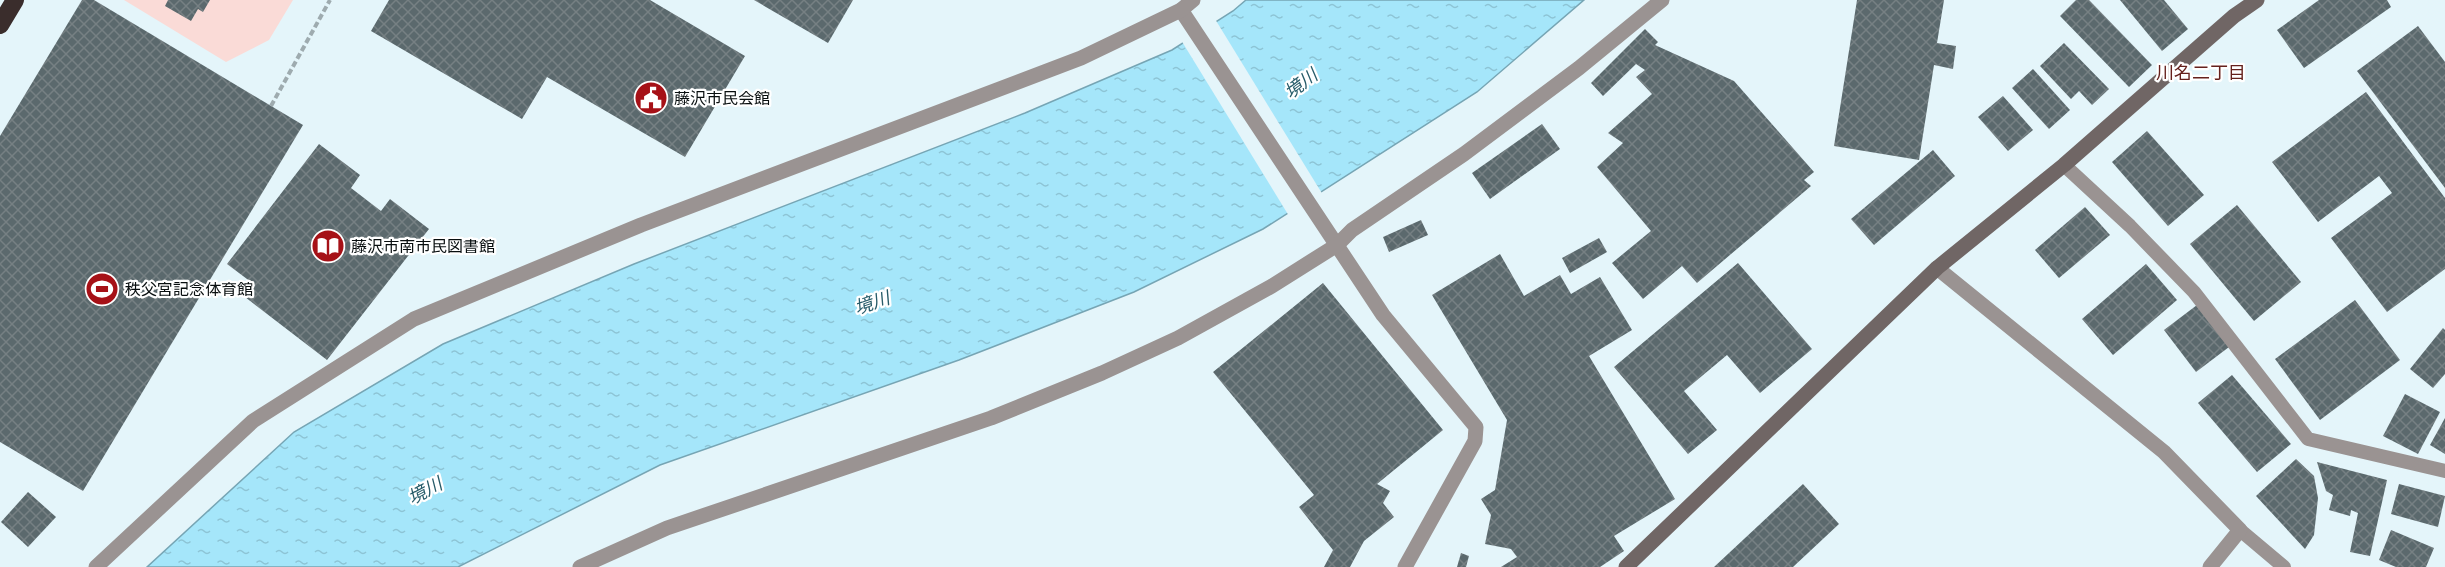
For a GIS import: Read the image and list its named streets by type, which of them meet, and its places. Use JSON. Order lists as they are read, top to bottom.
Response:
{
  "districts": ["川名二丁目"],
  "water": ["境川"],
  "places": {
    "public building": ["藤沢市民会館"],
    "library": ["藤沢市南市民図書館"],
    "sports": ["秩父宮記念体育館"]
  }
}
